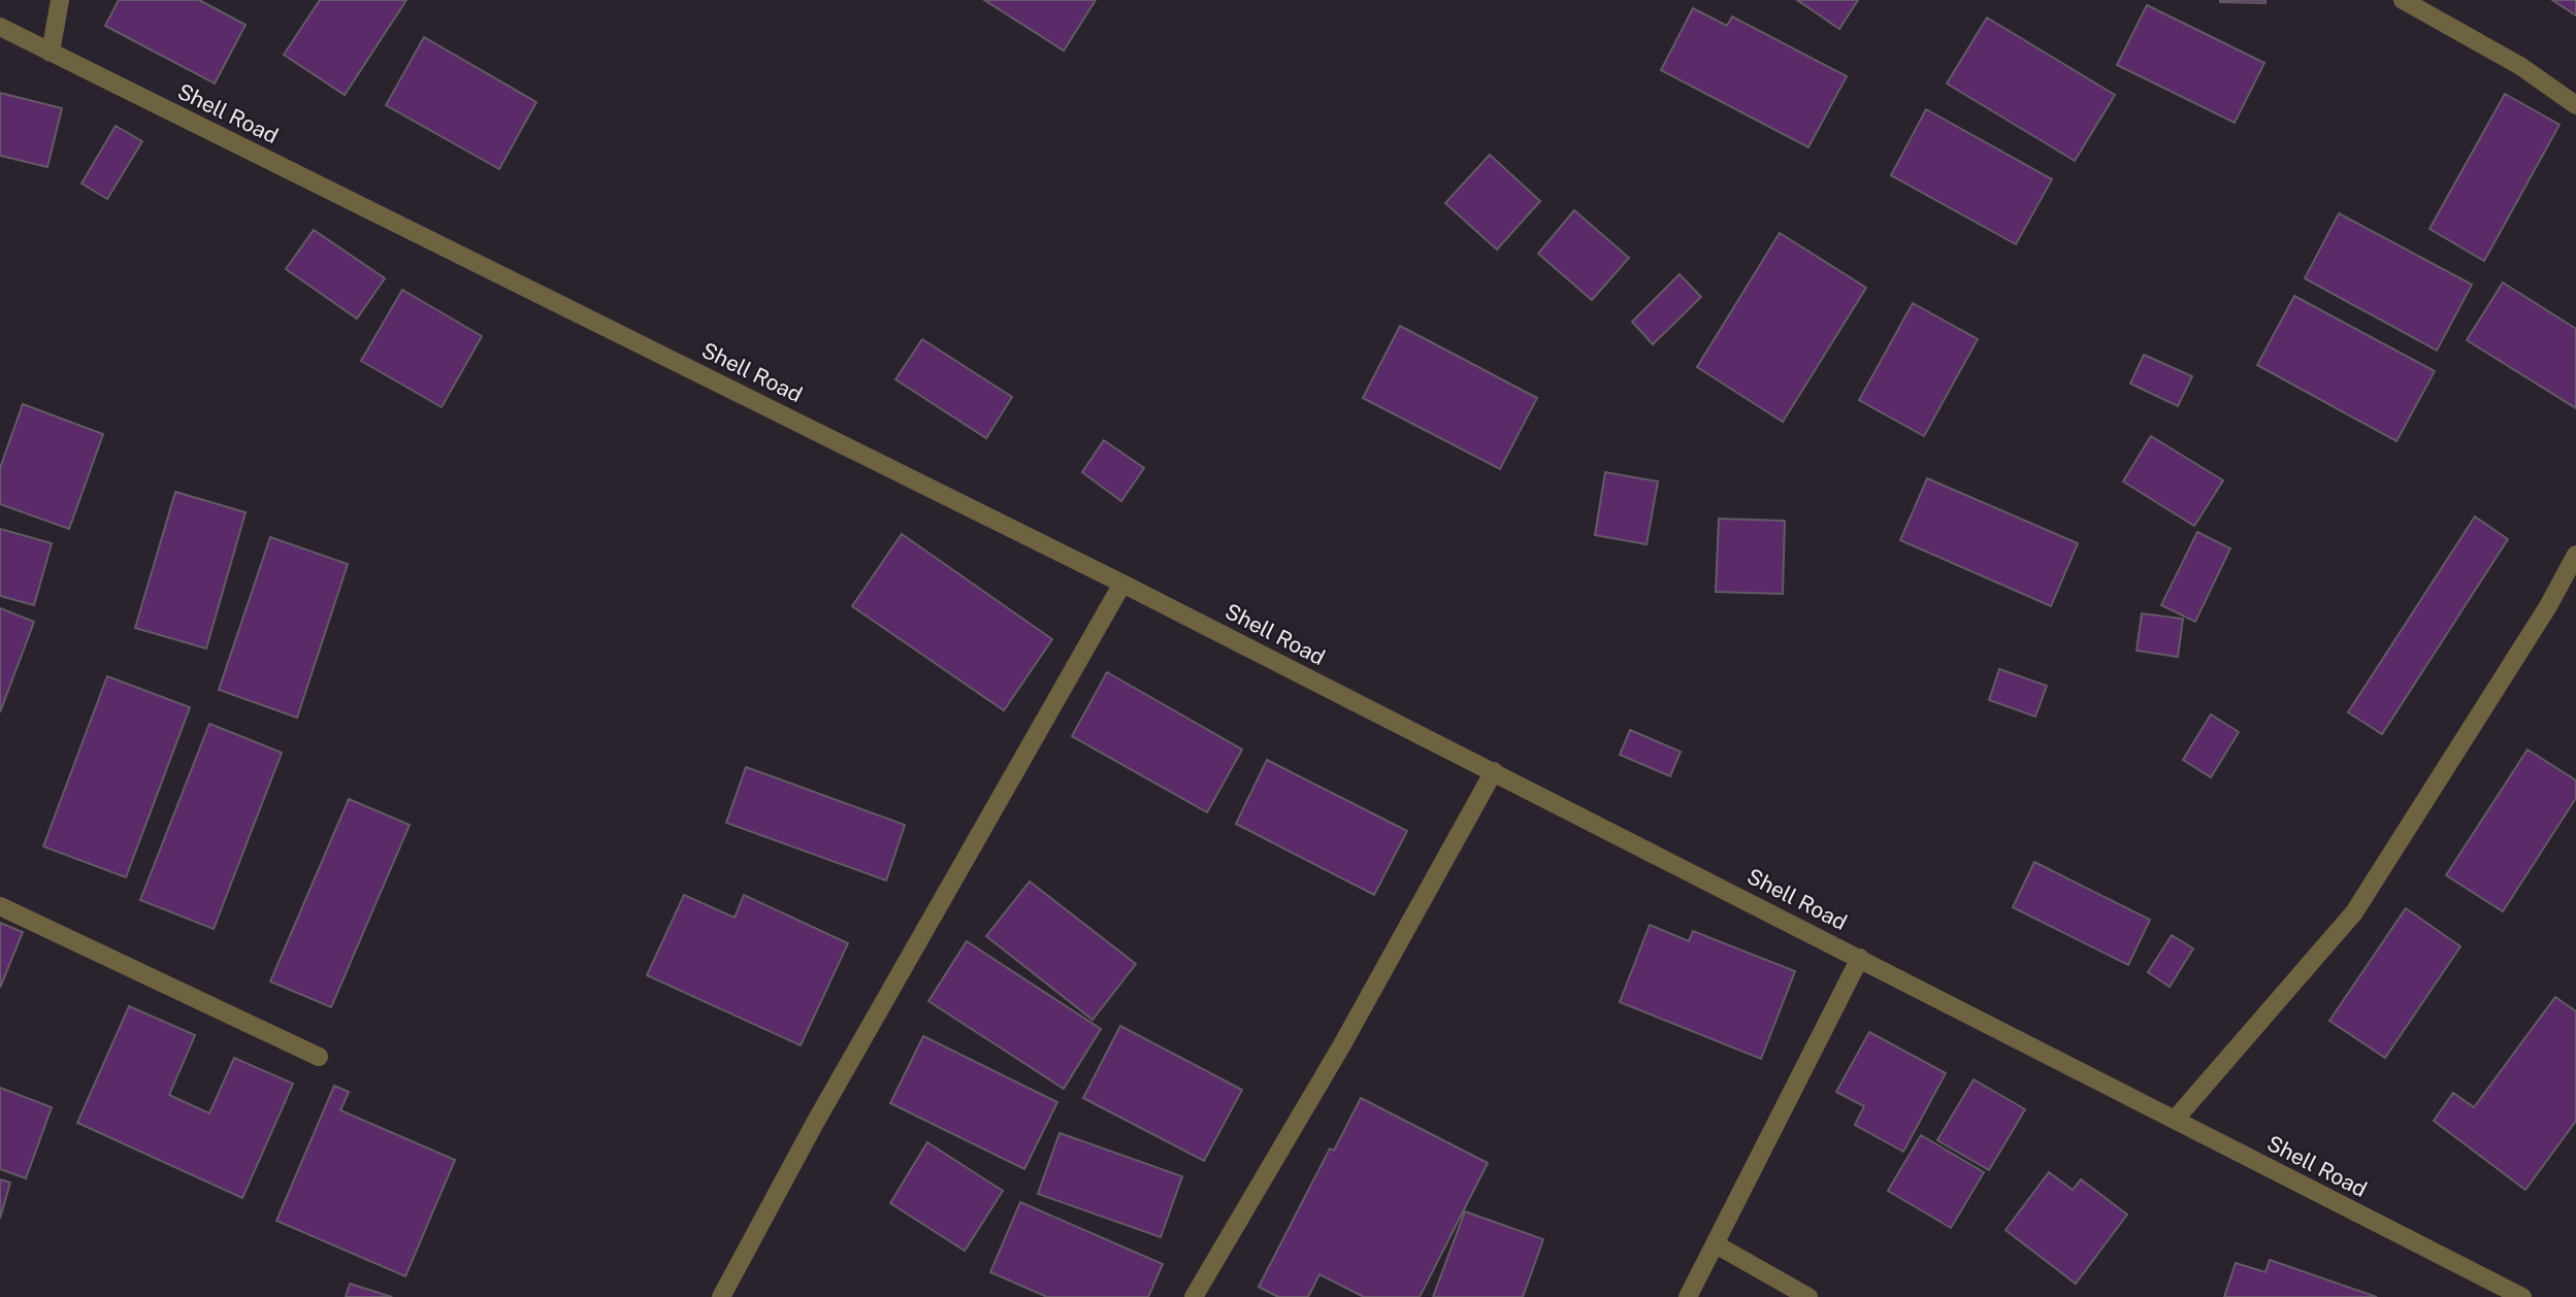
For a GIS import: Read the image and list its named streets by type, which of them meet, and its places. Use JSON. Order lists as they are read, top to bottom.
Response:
{
  "streets": {
    "street": ["Shell Road"]
  }
}
